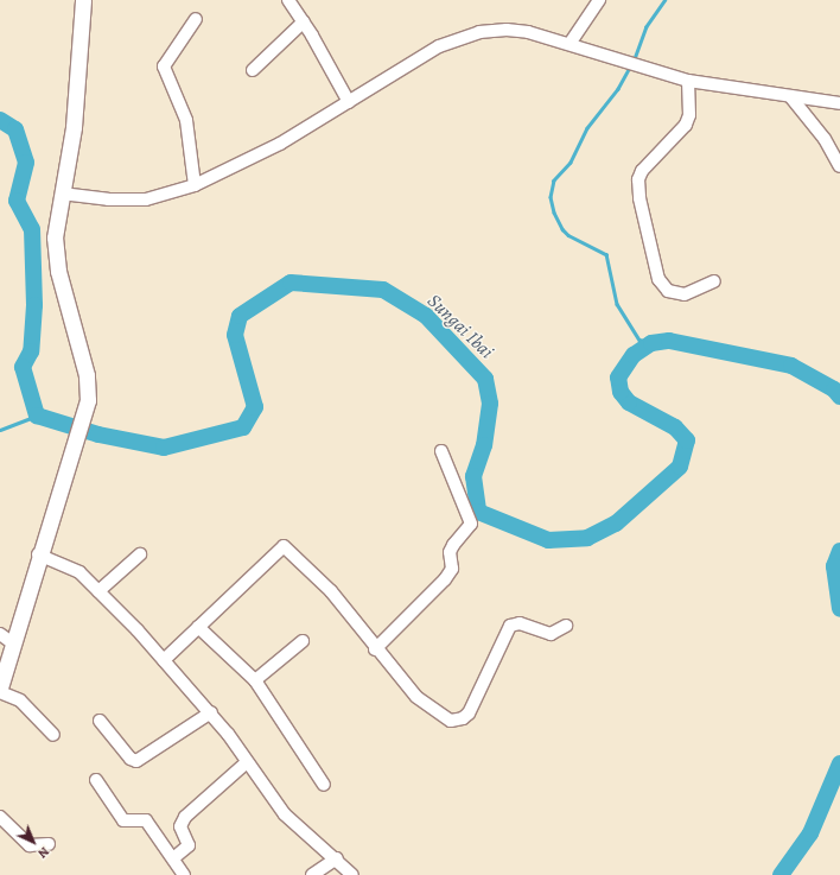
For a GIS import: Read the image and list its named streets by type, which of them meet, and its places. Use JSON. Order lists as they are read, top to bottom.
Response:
{
  "water": ["Sungai Ibai"],
  "north": "bottom right"
}
